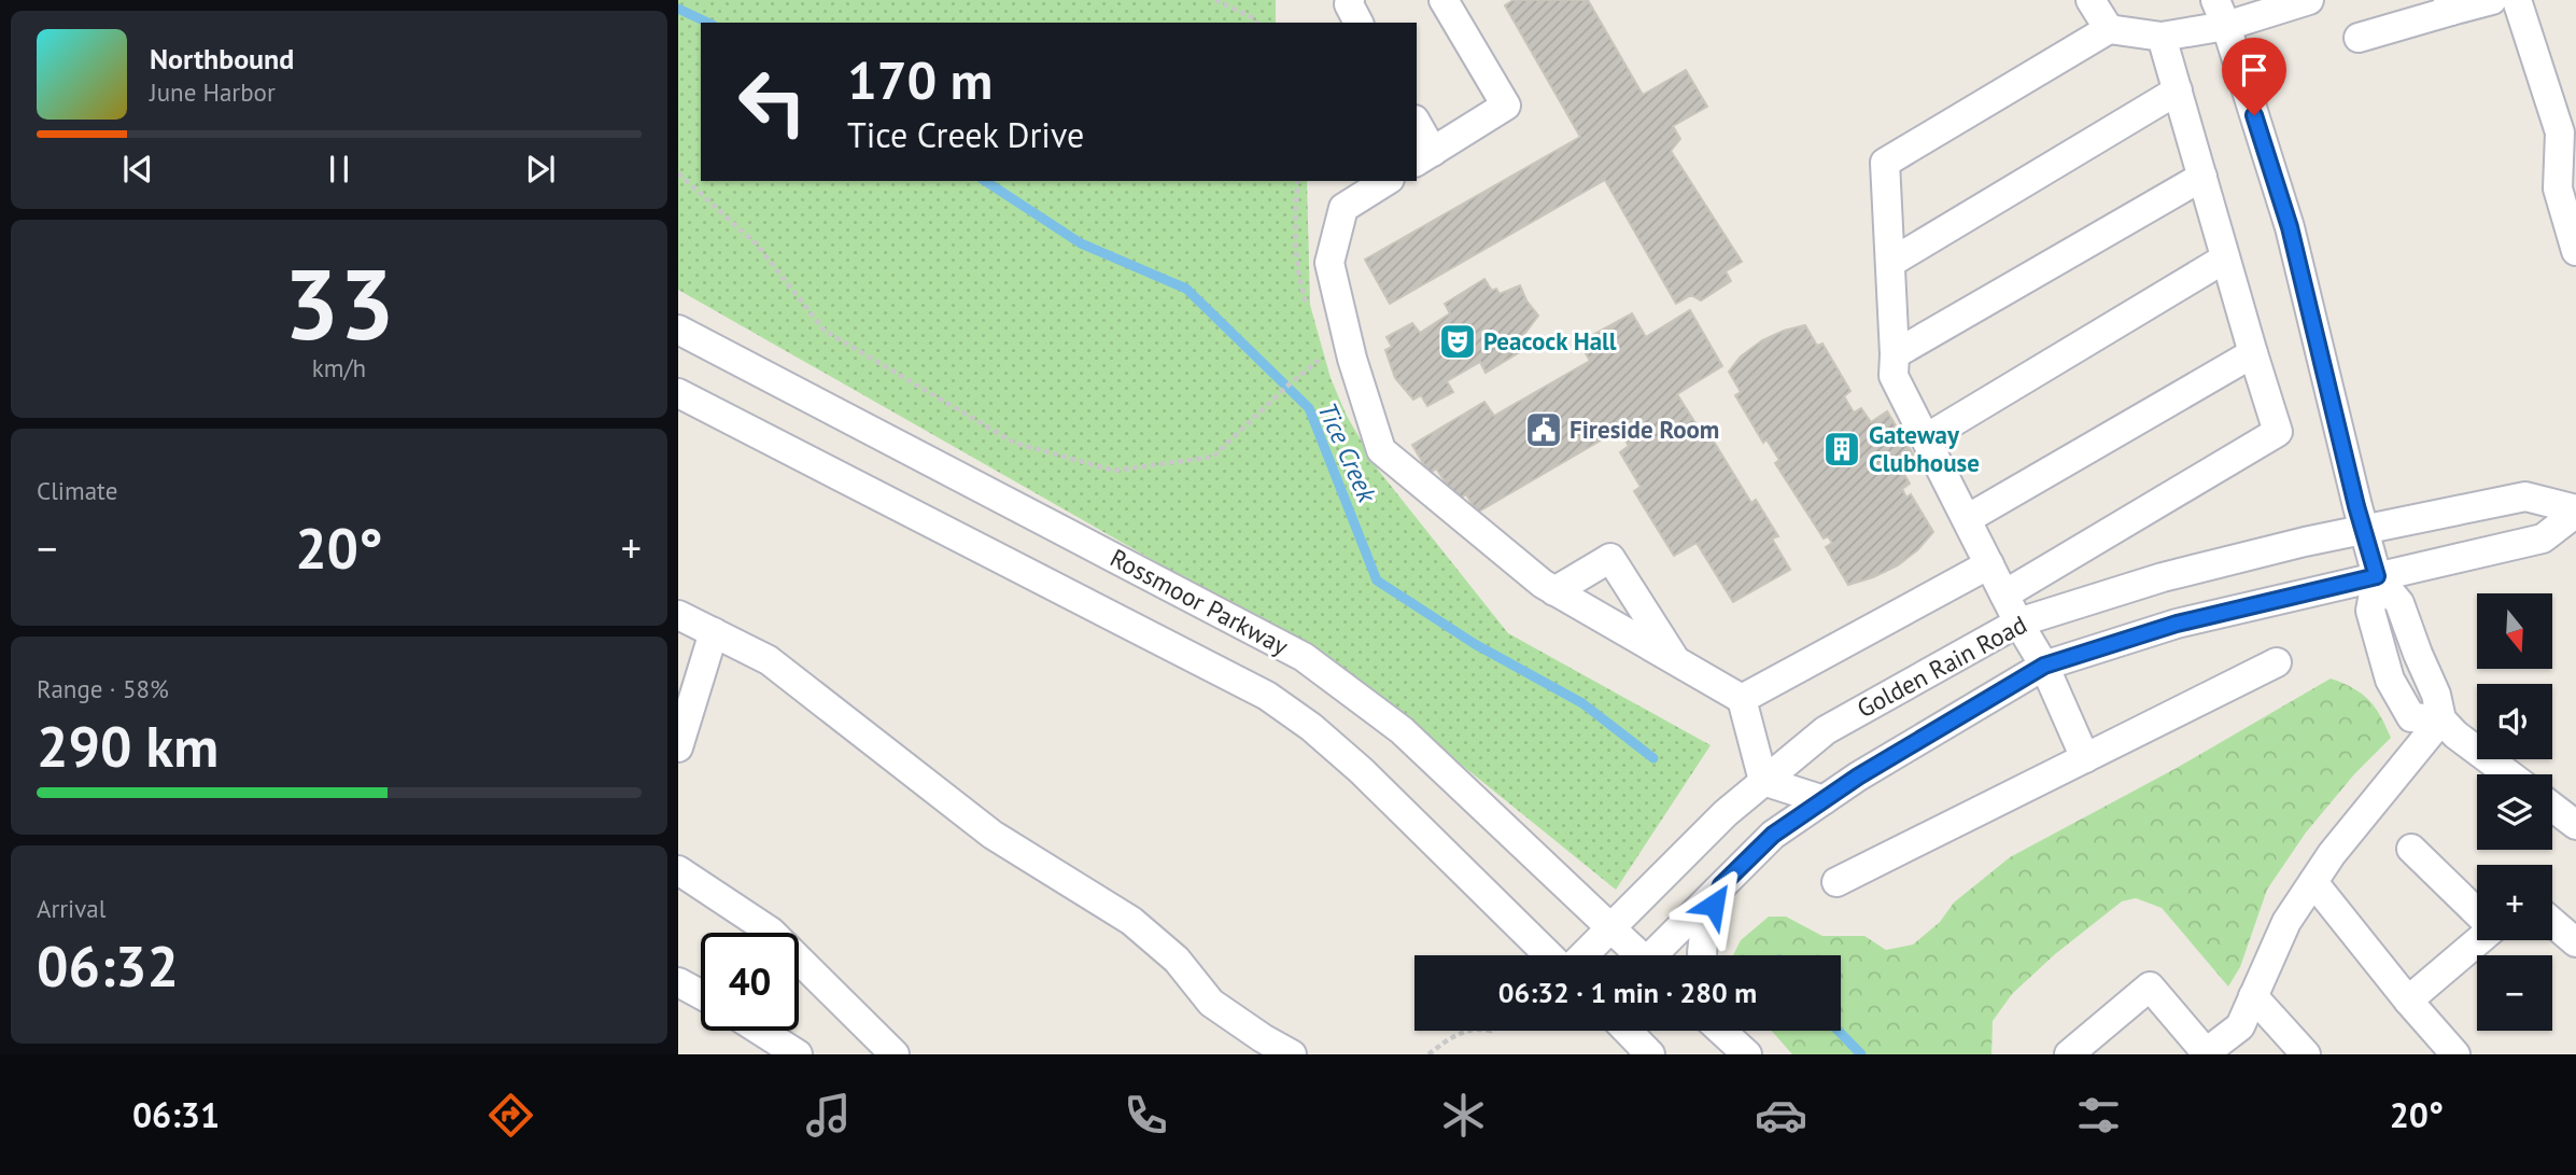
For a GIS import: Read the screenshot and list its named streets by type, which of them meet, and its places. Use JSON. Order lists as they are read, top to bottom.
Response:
{
  "streets": {
    "street": ["Rossmoor Parkway", "Golden Rain Road"]
  },
  "crossings": [
    ["Rossmoor Parkway", "Golden Rain Road"]
  ],
  "water": ["Tice Creek"],
  "places": {
    "theatre": ["Peacock Hall"],
    "public building": ["Fireside Room"],
    "building": ["Gateway Clubhouse"]
  },
  "north": "bottom",
  "page": {
    "turn": ["170 m", "Tice Creek Drive"],
    "song": ["Northbound", "June Harbor"],
    "tile": [
      ["33", "km/h"],
      "Climate",
      ["Range · 58%", "290 km"],
      ["Arrival", "06:32"]
    ],
    "heat": ["−", "20°", "+"],
    "map_buttons": ["+", "−"],
    "limit": "40",
    "trip": "06:32 · 1 min · 280 m",
    "tabs": ["06:31", "20°"]
  }
}
